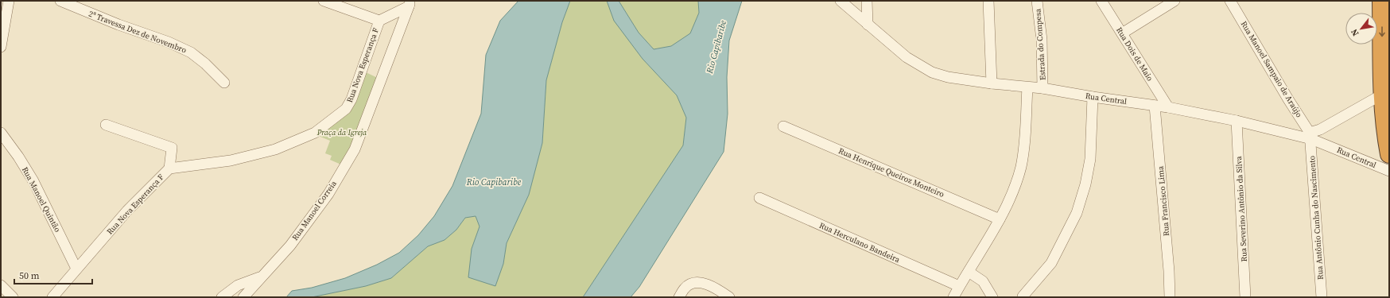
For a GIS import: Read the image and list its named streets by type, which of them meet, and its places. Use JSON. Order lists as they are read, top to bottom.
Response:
{
  "streets": {
    "street": [
      "2ª Travessa Dez de Novembro",
      "Estrada do Compesa",
      "Rua Dois de Maio",
      "Rua Nova Esperança F",
      "Rua Manoel Sampaio de Araújo",
      "Rua Central",
      "Rua Henrique Queiroz Monteiro",
      "Rua Manoel Quintão",
      "Rua Francisco Lima",
      "Rua Severino Antônio da Silva",
      "Rua Manoel Correia",
      "Rua Antônio Cunha do Nascimento",
      "Rua Herculano Bandeira"
    ]
  },
  "crossings": [
    ["Estrada do Compesa", "Rua Central"],
    ["Rua Dois de Maio", "Rua Central"],
    ["Rua Nova Esperança F", "Rua Manoel Quintão"],
    ["Rua Nova Esperança F", "Rua Manoel Correia"],
    ["Rua Manoel Sampaio de Araújo", "Rua Central"],
    ["Rua Manoel Sampaio de Araújo", "Rua Antônio Cunha do Nascimento"],
    ["Rua Central", "Rua Francisco Lima"],
    ["Rua Central", "Rua Severino Antônio da Silva"],
    ["Rua Central", "Rua Antônio Cunha do Nascimento"]
  ],
  "water": ["Rio Capibaribe"],
  "parks": ["Praça da Igreja"],
  "scale_bar": "50 m",
  "north": "bottom left"
}
